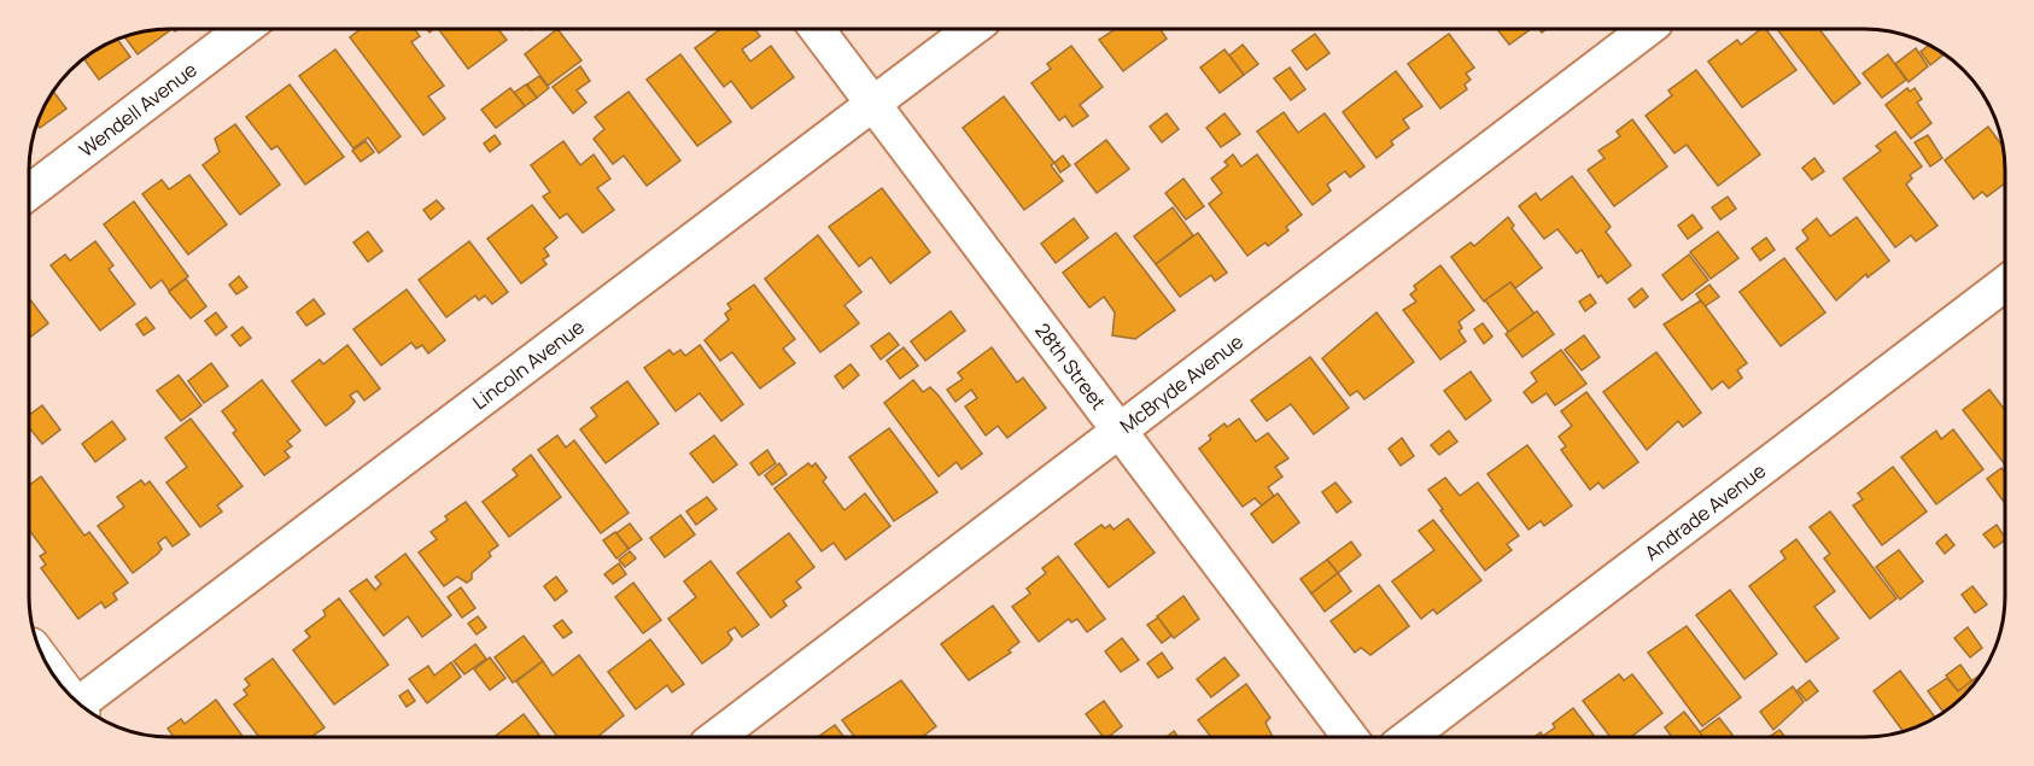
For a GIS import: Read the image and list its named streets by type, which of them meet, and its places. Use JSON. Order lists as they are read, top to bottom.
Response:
{
  "streets": {
    "street": [
      "Wendell Avenue",
      "Lincoln Avenue",
      "28th Street",
      "McBryde Avenue",
      "Andrade Avenue"
    ]
  },
  "crossings": [
    ["Lincoln Avenue", "28th Street"],
    ["28th Street", "McBryde Avenue"]
  ]
}
